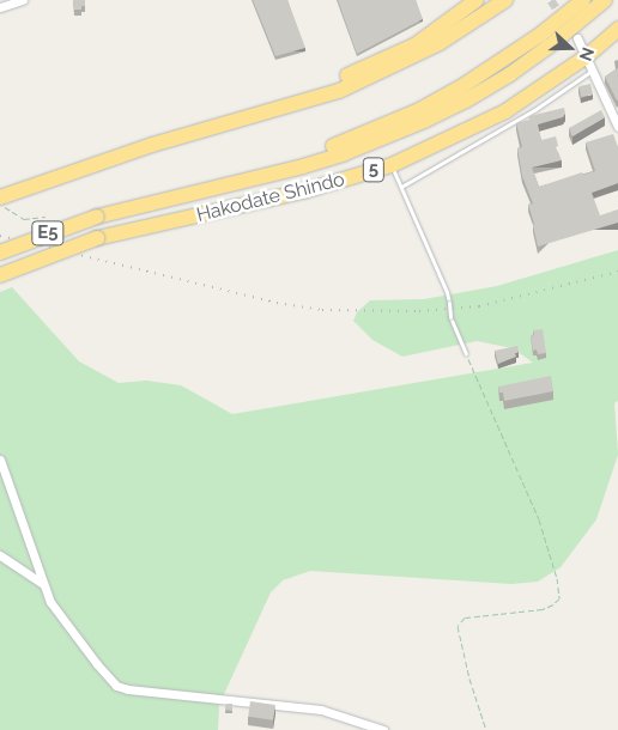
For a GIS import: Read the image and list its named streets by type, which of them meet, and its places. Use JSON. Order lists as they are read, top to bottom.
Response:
{
  "streets": {
    "highway": ["5", "Hakodate Shindo", "E5"]
  },
  "north": "right"
}
